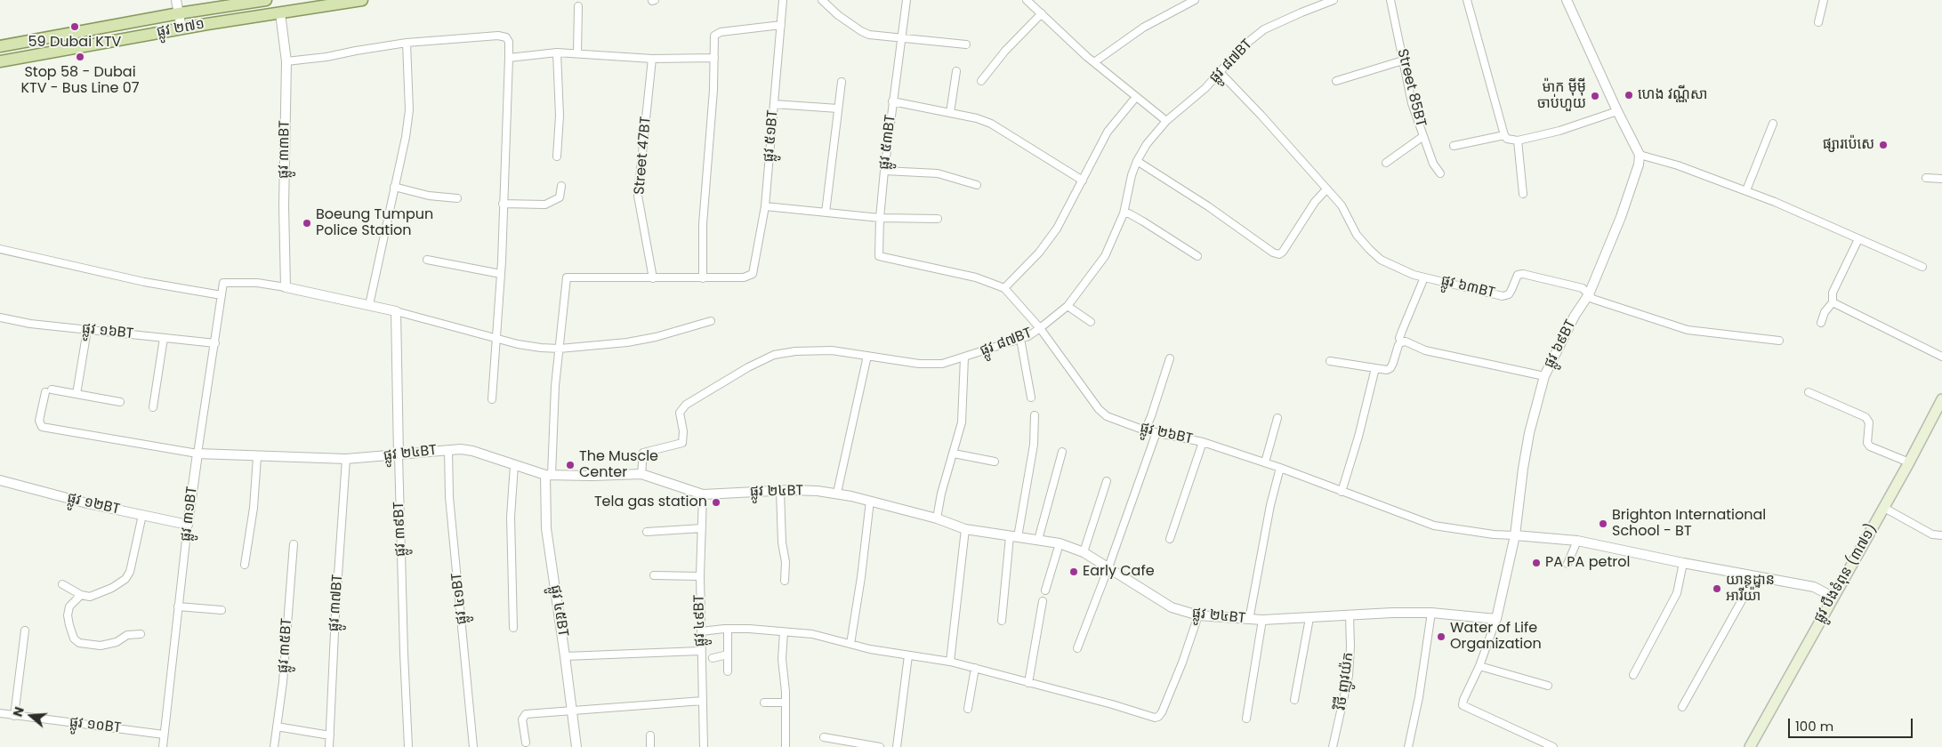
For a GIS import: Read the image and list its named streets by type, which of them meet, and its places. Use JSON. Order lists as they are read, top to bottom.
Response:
{
  "streets": {
    "main road": ["ផ្លូវ ២៧១", "ផ្លូវ បឹងទំពុន (៣៧១)"],
    "street": [
      "ផ្លូវ ៨៧BT",
      "Street 85BT",
      "ផ្លូវ ៥១BT",
      "ផ្លូវ ៥៣BT",
      "ផ្លូវ ៣៣BT",
      "Street 47BT",
      "ផ្លូវ ៦៣BT",
      "ផ្លូវ ១៦BT",
      "ផ្លូវ ៦៩BT",
      "ផ្លូវ ២៦BT",
      "ផ្លូវ ២៤BT",
      "ផ្លូវ ១២BT",
      "ផ្លូវ ៣១BT",
      "ផ្លូវ ៣៩BT",
      "ផ្លូវ ៤១BT",
      "ផ្លូវ ៣៧BT",
      "ផ្លូវ ៤៥BT",
      "ផ្លូវ ៤៩BT",
      "ផ្លូវ ៣៥BT",
      "វិថី ញូវយ៉ក",
      "ផ្លូវ ១០BT"
    ]
  },
  "crossings": [
    ["ផ្លូវ ២៧១", "ផ្លូវ ៣៣BT"],
    ["ផ្លូវ ៨៧BT", "ផ្លូវ ៦៣BT"],
    ["ផ្លូវ ៨៧BT", "ផ្លូវ ២៦BT"],
    ["ផ្លូវ ៨៧BT", "ផ្លូវ ២៤BT"],
    ["ផ្លូវ ៥៣BT", "ផ្លូវ ២៦BT"],
    ["ផ្លូវ ៣៣BT", "ផ្លូវ ៣១BT"],
    ["ផ្លូវ ៦៣BT", "ផ្លូវ ៦៩BT"],
    ["ផ្លូវ ១៦BT", "ផ្លូវ ៣១BT"],
    ["ផ្លូវ ៦៩BT", "ផ្លូវ ២៦BT"],
    ["ផ្លូវ ៦៩BT", "ផ្លូវ ២៤BT"],
    ["ផ្លូវ ២៤BT", "ផ្លូវ ៣១BT"],
    ["ផ្លូវ ២៤BT", "ផ្លូវ ៣៩BT"],
    ["ផ្លូវ ២៤BT", "ផ្លូវ ៤១BT"],
    ["ផ្លូវ ២៤BT", "ផ្លូវ ៣៧BT"],
    ["ផ្លូវ ២៤BT", "ផ្លូវ ៤៥BT"],
    ["ផ្លូវ ២៤BT", "ផ្លូវ ៤៩BT"],
    ["ផ្លូវ ២៤BT", "វិថី ញូវយ៉ក"],
    ["ផ្លូវ ១២BT", "ផ្លូវ ៣១BT"],
    ["ផ្លូវ ៣១BT", "ផ្លូវ ១០BT"]
  ],
  "places": [
    "59 Dubai KTV",
    "Stop 58 - Dubai KTV - Bus Line 07",
    "ហេង វណ្ណីសា",
    "ម៉ាក ម៉ីម៉ី ចាប់ហួយ",
    "ផ្សារប៉េសេ",
    "Boeung Tumpun Police Station",
    "The Muscle Center",
    "Tela gas station",
    "Brighton International School - BT",
    "PA PA petrol",
    "Early Cafe",
    "យាន្ដដ្ឋាន អារីយ៉ា",
    "Water of Life Organization"
  ],
  "scale_bar": "100 m",
  "north": "left"
}
